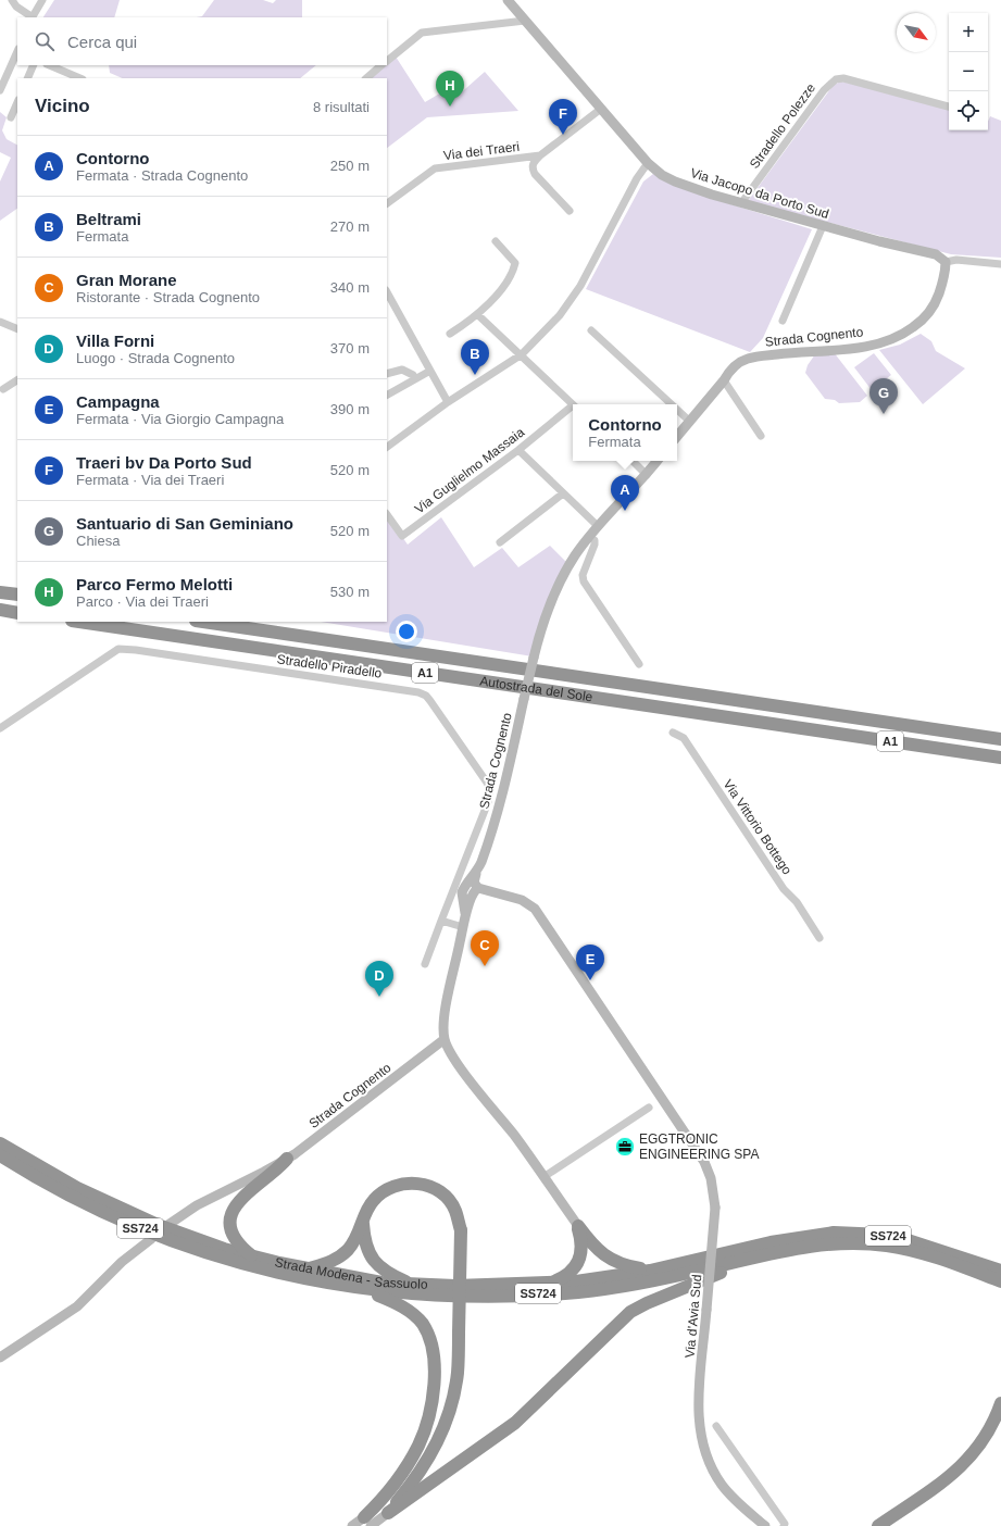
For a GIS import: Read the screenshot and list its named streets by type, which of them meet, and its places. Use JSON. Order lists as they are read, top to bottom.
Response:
{
  "streets": {
    "highway": [
      "A1",
      "Autostrada del Sole",
      "SS724",
      "Strada Modena - Sassuolo"
    ],
    "street": [
      "Stradello Polezze",
      "Via dei Traeri",
      "Via Jacopo da Porto Sud",
      "Strada Cognento",
      "Via Guglielmo Massaia",
      "Stradello Piradello",
      "Via Vittorio Bottego",
      "Via d'Avia Sud"
    ]
  },
  "crossings": [
    ["Stradello Polezze", "Via Jacopo da Porto Sud"],
    ["Via dei Traeri", "Via Jacopo da Porto Sud"],
    ["Via Jacopo da Porto Sud", "Strada Cognento"],
    ["Strada Cognento", "Via d'Avia Sud"],
    ["SS724", "Strada Modena - Sassuolo"]
  ],
  "places": {
    "office": ["EGGTRONIC ENGINEERING SPA"]
  },
  "north": "bottom right",
  "page": {
    "map_buttons": ["+", "−"],
    "search": "Cerca qui",
    "pins": [
      "H",
      "F",
      "B",
      "G",
      "A",
      "C",
      "E",
      "D"
    ],
    "heading": ["Vicino", "8 risultati"],
    "list": [
      {
        "mark": "A",
        "name": "Contorno",
        "note": "Fermata · Strada Cognento",
        "value": "250 m"
      },
      {
        "mark": "B",
        "name": "Beltrami",
        "note": "Fermata",
        "value": "270 m"
      },
      {
        "mark": "C",
        "name": "Gran Morane",
        "note": "Ristorante · Strada Cognento",
        "value": "340 m"
      },
      {
        "mark": "D",
        "name": "Villa Forni",
        "note": "Luogo · Strada Cognento",
        "value": "370 m"
      },
      {
        "mark": "E",
        "name": "Campagna",
        "note": "Fermata · Via Giorgio Campagna",
        "value": "390 m"
      },
      {
        "mark": "F",
        "name": "Traeri bv Da Porto Sud",
        "note": "Fermata · Via dei Traeri",
        "value": "520 m"
      },
      {
        "mark": "G",
        "name": "Santuario di San Geminiano",
        "note": "Chiesa",
        "value": "520 m"
      },
      {
        "mark": "H",
        "name": "Parco Fermo Melotti",
        "note": "Parco · Via dei Traeri",
        "value": "530 m"
      }
    ],
    "popup": ["Contorno", "Fermata"]
  }
}
